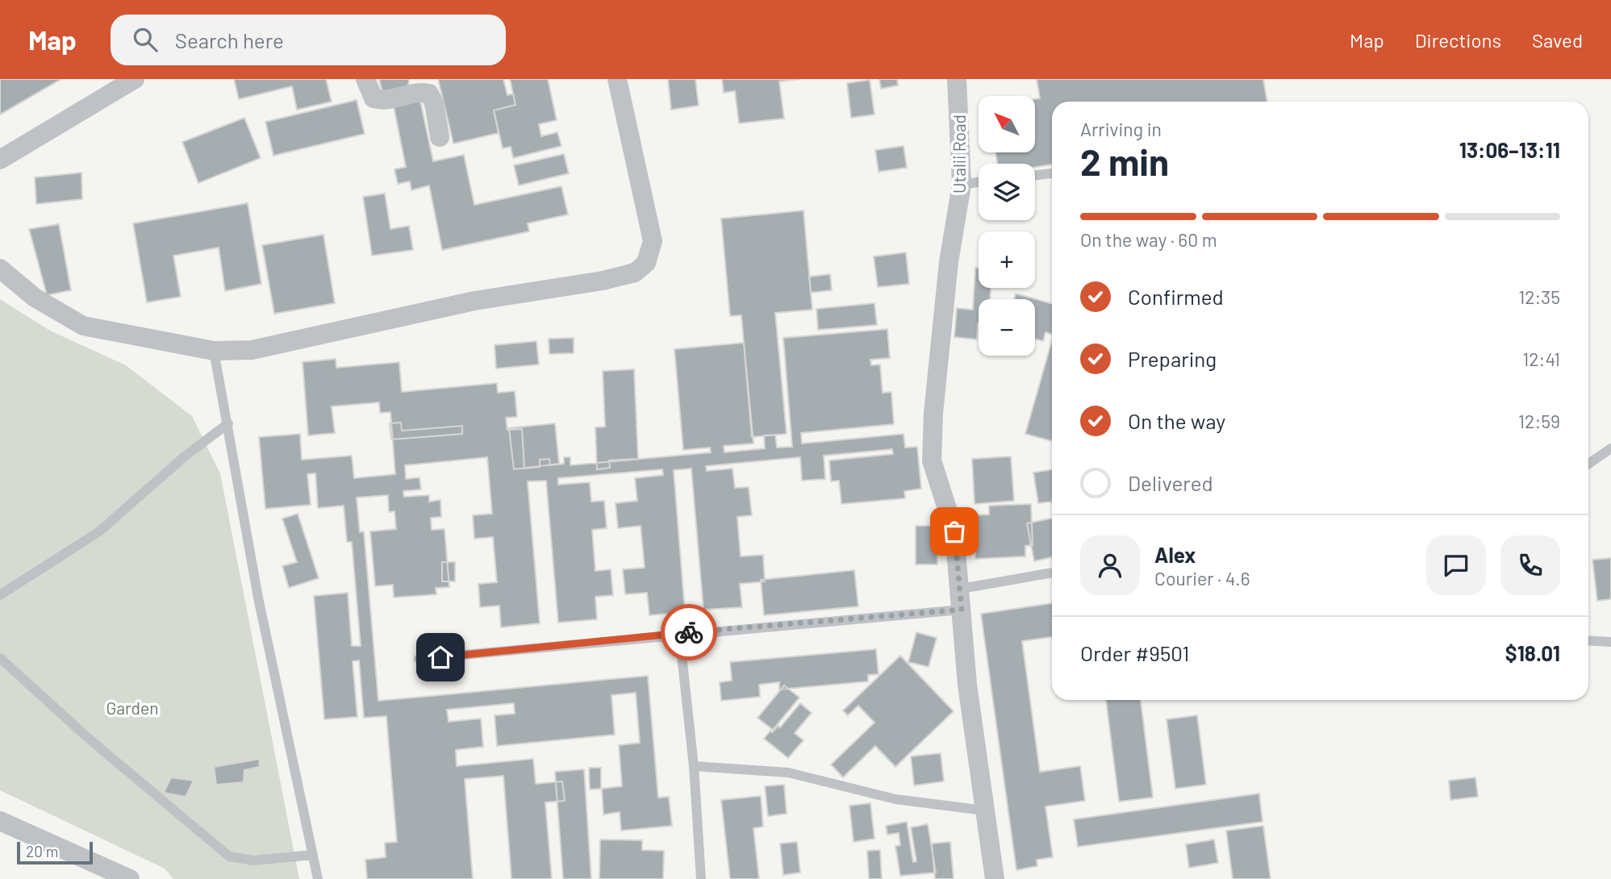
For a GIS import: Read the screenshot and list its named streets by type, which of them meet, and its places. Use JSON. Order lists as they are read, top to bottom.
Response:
{
  "streets": {
    "street": ["Utalii Road"]
  },
  "parks": ["Garden"],
  "scale_bar": "20 m",
  "north": "top left",
  "page": {
    "header": "Map",
    "search": "Search here",
    "nav": ["Map", "Directions", "Saved"],
    "map_buttons": ["+", "−"],
    "heading": ["2 min", "Arriving in", "13:06–13:11"],
    "panel": [
      "Alex",
      "Courier · 4.6",
      "Order #9501",
      "$18.01"
    ],
    "bar": "On the way · 60 m",
    "list": [
      ["Confirmed", "12:35"],
      ["Preparing", "12:41"],
      ["On the way", "12:59"],
      "Delivered"
    ],
    "scale": "20 m"
  }
}
